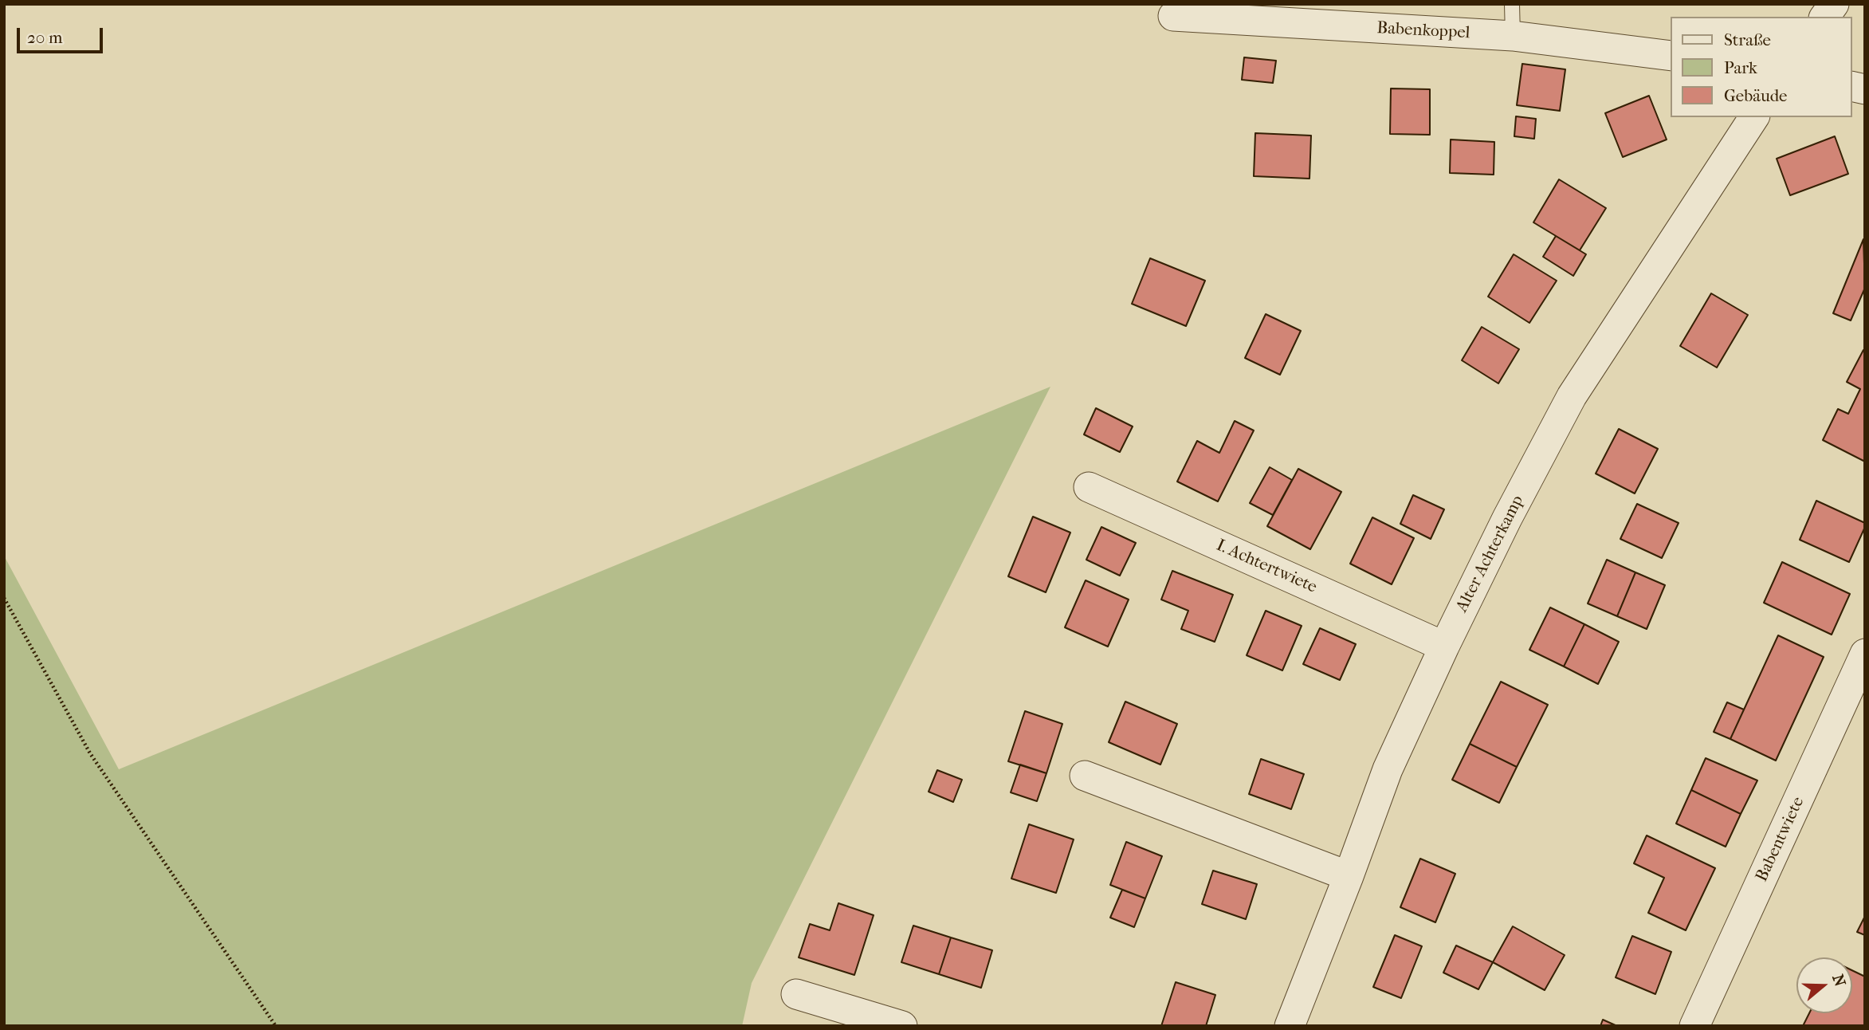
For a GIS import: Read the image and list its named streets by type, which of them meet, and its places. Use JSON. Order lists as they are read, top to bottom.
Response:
{
  "streets": {
    "street": [
      "Babenkoppel",
      "Alter Achterkamp",
      "I. Achtertwiete",
      "Babentwiete"
    ]
  },
  "crossings": [
    ["Alter Achterkamp", "I. Achtertwiete"]
  ],
  "legend": ["Straße", "Park", "Gebäude"],
  "scale_bar": "20 m",
  "north": "right"
}
